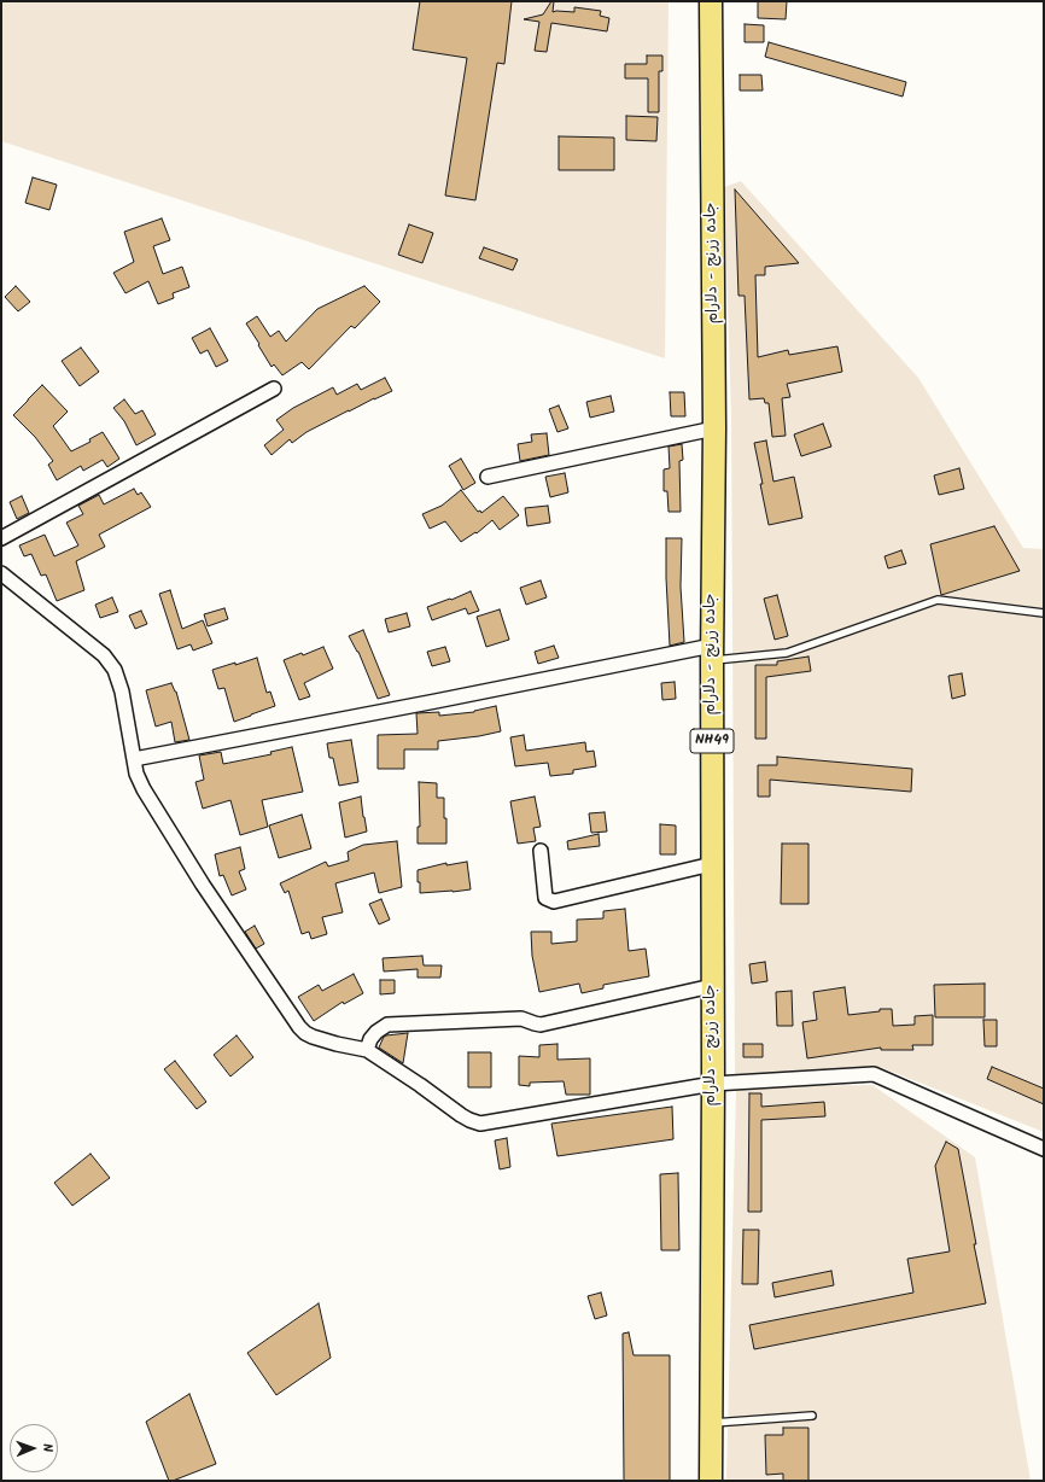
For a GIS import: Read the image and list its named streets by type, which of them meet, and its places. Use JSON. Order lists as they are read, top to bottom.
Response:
{
  "streets": {
    "highway": ["جاده زرنج - دلارام", "NH49"]
  },
  "north": "right"
}
